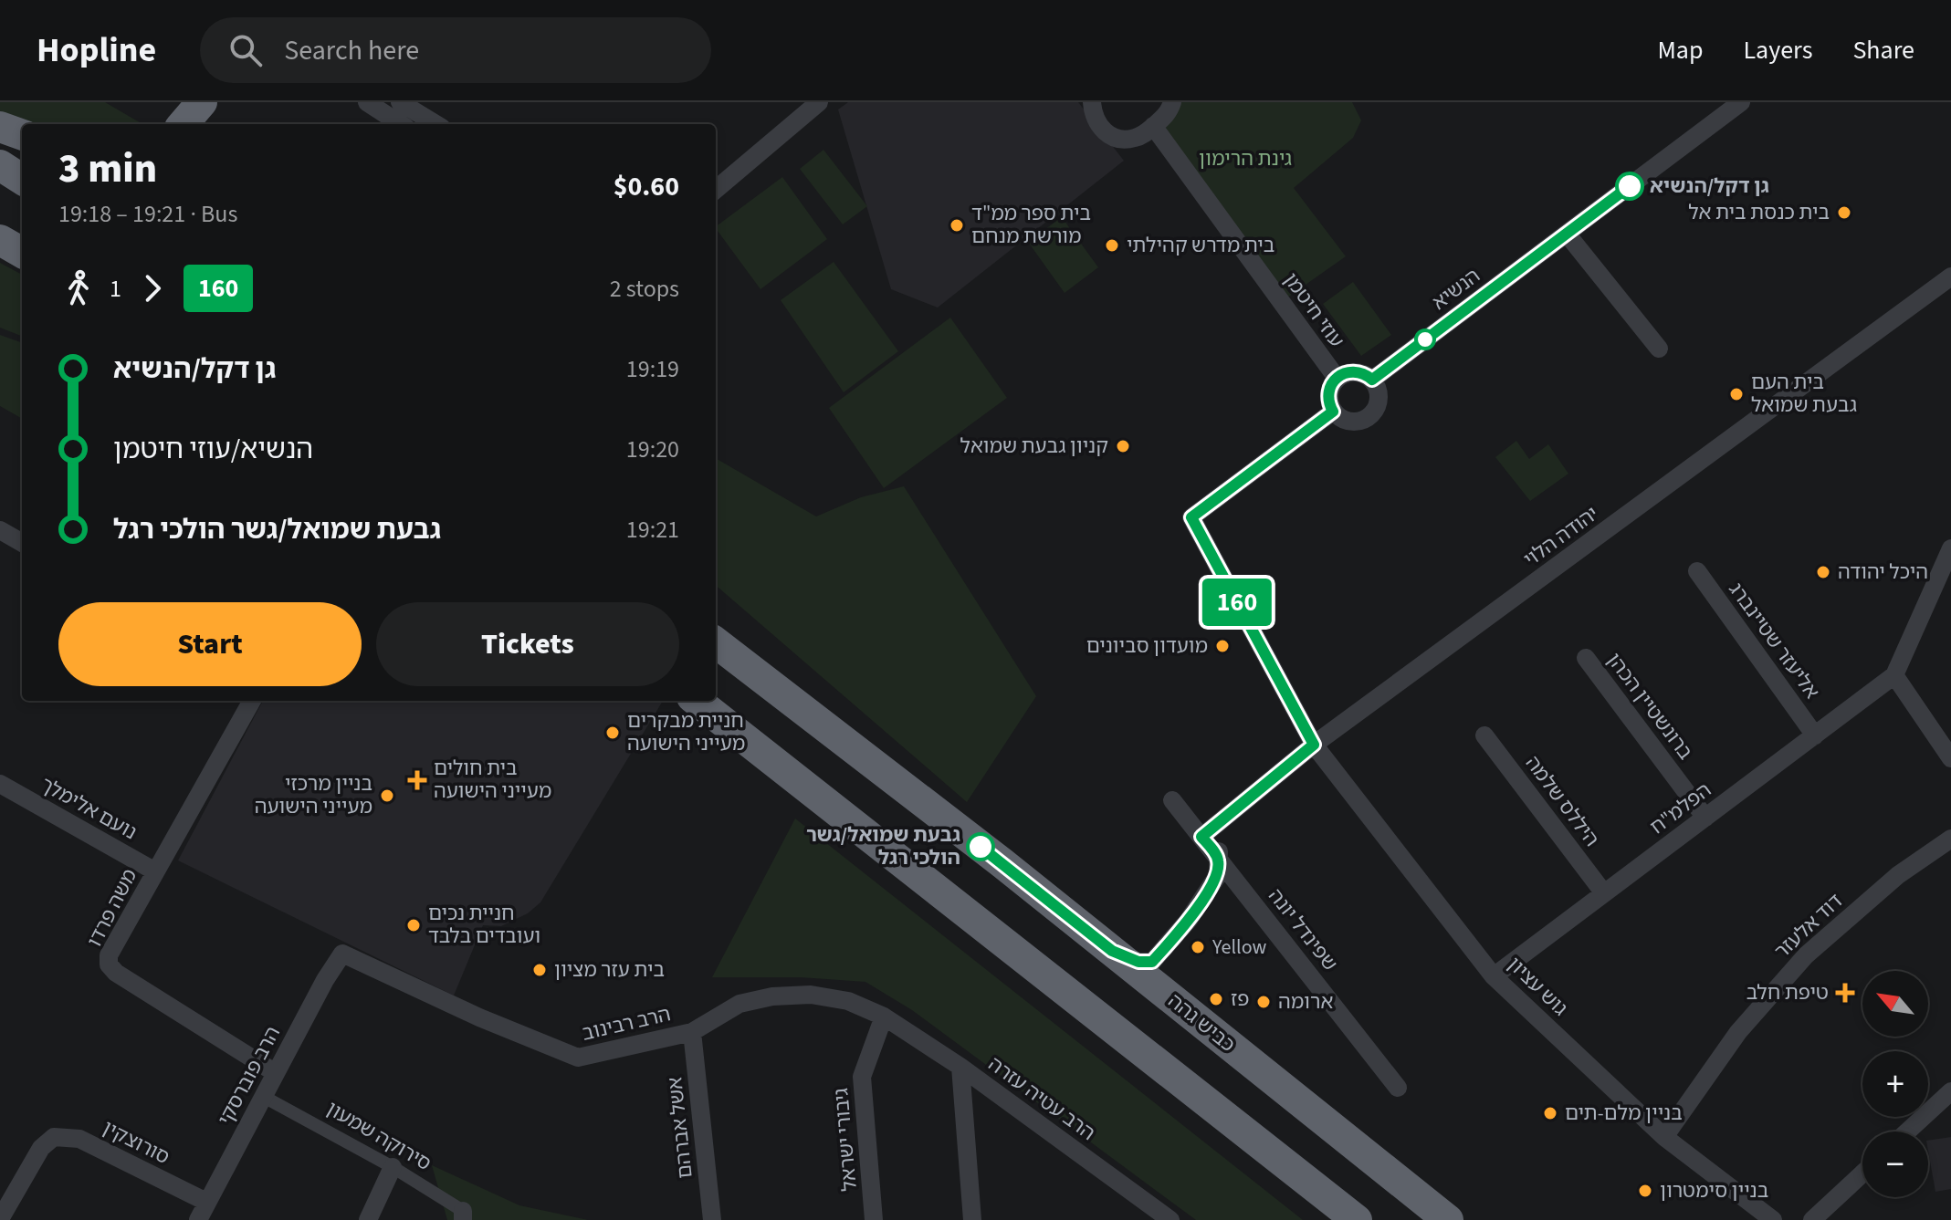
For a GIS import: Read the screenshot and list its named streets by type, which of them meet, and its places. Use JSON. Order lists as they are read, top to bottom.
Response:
{
  "streets": {
    "highway": ["כביש גהה"],
    "street": [
      "הנשיא",
      "עוזי חיטמן",
      "יהודה הלוי",
      "אליעזר שטיינברג",
      "ברונשטיין הכהן",
      "היללס שלמה",
      "נועם אלימלך",
      "הפלמ\"ח",
      "משה פרדו",
      "דוד אלעזר",
      "שפינדל יונה",
      "גוש עציון",
      "הרב רבינוב",
      "הרב פוברסקי",
      "הרב עטיה עזרה",
      "אשל אברהם",
      "סירוקה שמעון",
      "גיבורי ישראל",
      "סורוצקין"
    ]
  },
  "crossings": [
    ["הנשיא", "עוזי חיטמן"],
    ["הנשיא", "גוש עציון"],
    ["עוזי חיטמן", "גוש עציון"],
    ["יהודה הלוי", "שפינדל יונה"],
    ["יהודה הלוי", "גוש עציון"],
    ["אליעזר שטיינברג", "הפלמ\"ח"],
    ["ברונשטיין הכהן", "הפלמ\"ח"],
    ["היללס שלמה", "הפלמ\"ח"],
    ["נועם אלימלך", "משה פרדו"],
    ["הפלמ\"ח", "גוש עציון"],
    ["משה פרדו", "הרב פוברסקי"],
    ["דוד אלעזר", "גוש עציון"],
    ["הרב רבינוב", "הרב פוברסקי"],
    ["הרב רבינוב", "הרב עטיה עזרה"],
    ["הרב רבינוב", "אשל אברהם"],
    ["הרב רבינוב", "גיבורי ישראל"],
    ["הרב פוברסקי", "סירוקה שמעון"],
    ["הרב פוברסקי", "סורוצקין"],
    ["הרב עטיה עזרה", "גיבורי ישראל"]
  ],
  "parks": ["גינת הרימון"],
  "places": {
    "other": [
      "גן דקל/הנשיא",
      "בית כנסת בית אל",
      "בית ספר ממ\"ד מורשת מנחם",
      "בית מדרש קהילתי",
      "בית העם גבעת שמואל",
      "קניון גבעת שמואל",
      "היכל יהודה",
      "מועדון סביונים",
      "חניית מבקרים מעייני הישועה",
      "בניין מרכזי מעייני הישועה",
      "גבעת שמואל/גשר הולכי רגל",
      "חניית נכים ועובדים בלבד",
      "Yellow",
      "בית עזר מציון",
      "פז",
      "ארומה",
      "בניין מלם-תים",
      "בניין סימטרון"
    ],
    "health": ["בית חולים מעייני הישועה", "טיפת חלב"]
  },
  "lines": ["bus line 160"],
  "north": "top left",
  "page": {
    "header": "Hopline",
    "search": "Search here",
    "nav": ["Map", "Layers", "Share"],
    "on_map": "160",
    "heading": ["3 min", "19:18 – 19:21 · Bus", "$0.60"],
    "legs": ["1", "160", "2 stops"],
    "list": [
      {
        "name": "גן דקל/הנשיא",
        "value": "19:19"
      },
      {
        "name": "הנשיא/עוזי חיטמן",
        "value": "19:20"
      },
      {
        "name": "גבעת שמואל/גשר הולכי רגל",
        "value": "19:21"
      }
    ],
    "buttons": ["Start", "Tickets"],
    "map_buttons": ["+", "−"]
  }
}
